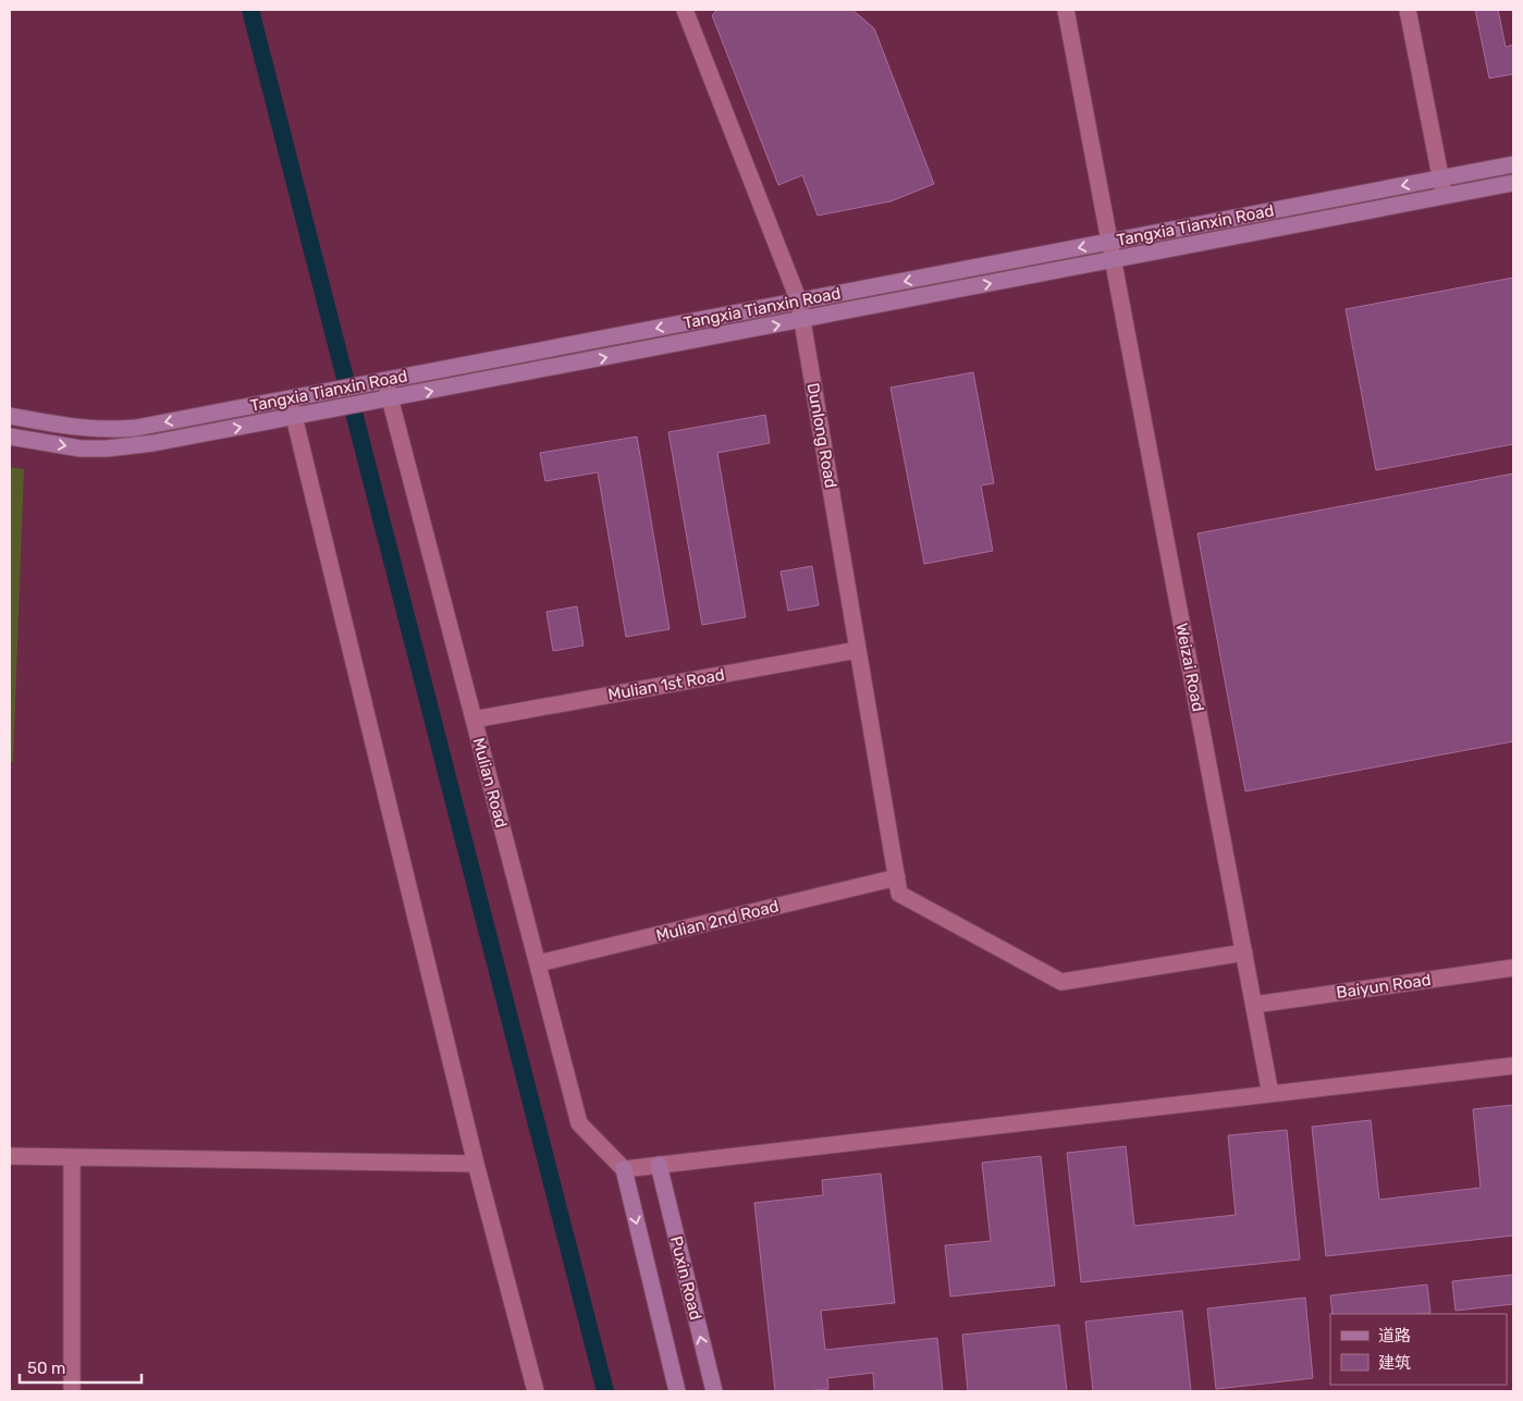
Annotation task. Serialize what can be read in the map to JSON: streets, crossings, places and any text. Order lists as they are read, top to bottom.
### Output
{
  "streets": {
    "main road": ["Tangxia Tianxin Road", "Puxin Road"],
    "street": [
      "Dunlong Road",
      "Weizai Road",
      "Mulian 1st Road",
      "Mulian Road",
      "Mulian 2nd Road",
      "Baiyun Road"
    ]
  },
  "crossings": [
    ["Tangxia Tianxin Road", "Dunlong Road"],
    ["Tangxia Tianxin Road", "Weizai Road"],
    ["Tangxia Tianxin Road", "Mulian Road"],
    ["Dunlong Road", "Weizai Road"],
    ["Dunlong Road", "Mulian 1st Road"],
    ["Dunlong Road", "Mulian 2nd Road"],
    ["Weizai Road", "Baiyun Road"],
    ["Mulian 1st Road", "Mulian Road"],
    ["Mulian Road", "Mulian 2nd Road"]
  ],
  "legend": ["道路", "建筑"],
  "scale_bar": "50 m"
}
